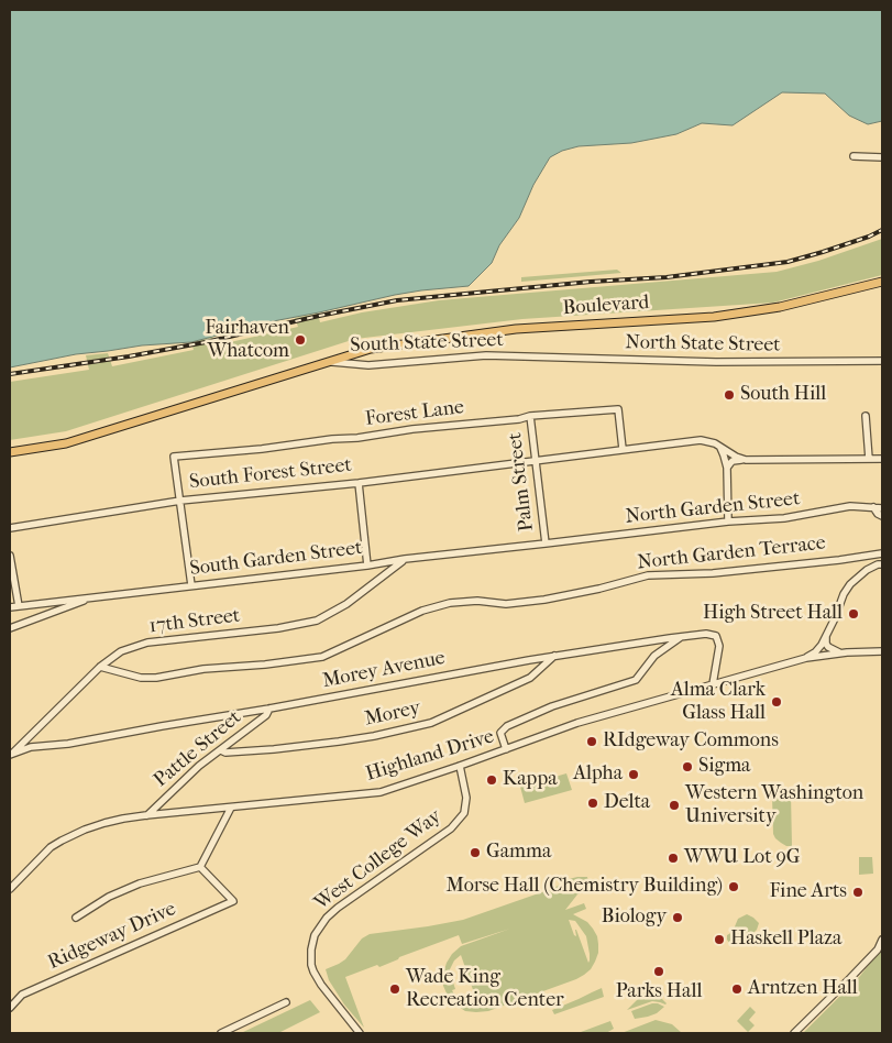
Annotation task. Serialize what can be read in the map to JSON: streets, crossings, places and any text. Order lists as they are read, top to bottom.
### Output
{
  "streets": {
    "main road": ["Boulevard"],
    "street": [
      "South State Street",
      "North State Street",
      "Forest Lane",
      "South Forest Street",
      "Palm Street",
      "North Garden Street",
      "North Garden Terrace",
      "South Garden Street",
      "17th Street",
      "Morey Avenue",
      "Morey",
      "Pattle Street",
      "Highland Drive",
      "West College Way",
      "Ridgeway Drive"
    ]
  },
  "crossings": [
    ["Boulevard", "South State Street"],
    ["South State Street", "North State Street"],
    ["Forest Lane", "South Forest Street"],
    ["Forest Lane", "Palm Street"],
    ["South Forest Street", "Palm Street"],
    ["Palm Street", "North Garden Street"],
    ["Palm Street", "South Garden Street"],
    ["North Garden Street", "South Garden Street"],
    ["North Garden Terrace", "17th Street"],
    ["South Garden Street", "17th Street"],
    ["17th Street", "Morey Avenue"],
    ["Morey Avenue", "Morey"],
    ["Morey Avenue", "Pattle Street"],
    ["Morey Avenue", "Highland Drive"],
    ["Morey", "Pattle Street"],
    ["Pattle Street", "Highland Drive"],
    ["Highland Drive", "West College Way"]
  ],
  "places": [
    "Fairhaven Whatcom",
    "South Hill",
    "High Street Hall",
    "Alma Clark Glass Hall",
    "RIdgeway Commons",
    "Sigma",
    "Alpha",
    "Kappa",
    "Delta",
    "Western Washington University",
    "Gamma",
    "WWU Lot 9G",
    "Morse Hall (Chemistry Building)",
    "Fine Arts",
    "Biology",
    "Haskell Plaza",
    "Parks Hall",
    "Wade King Recreation Center",
    "Arntzen Hall"
  ]
}
